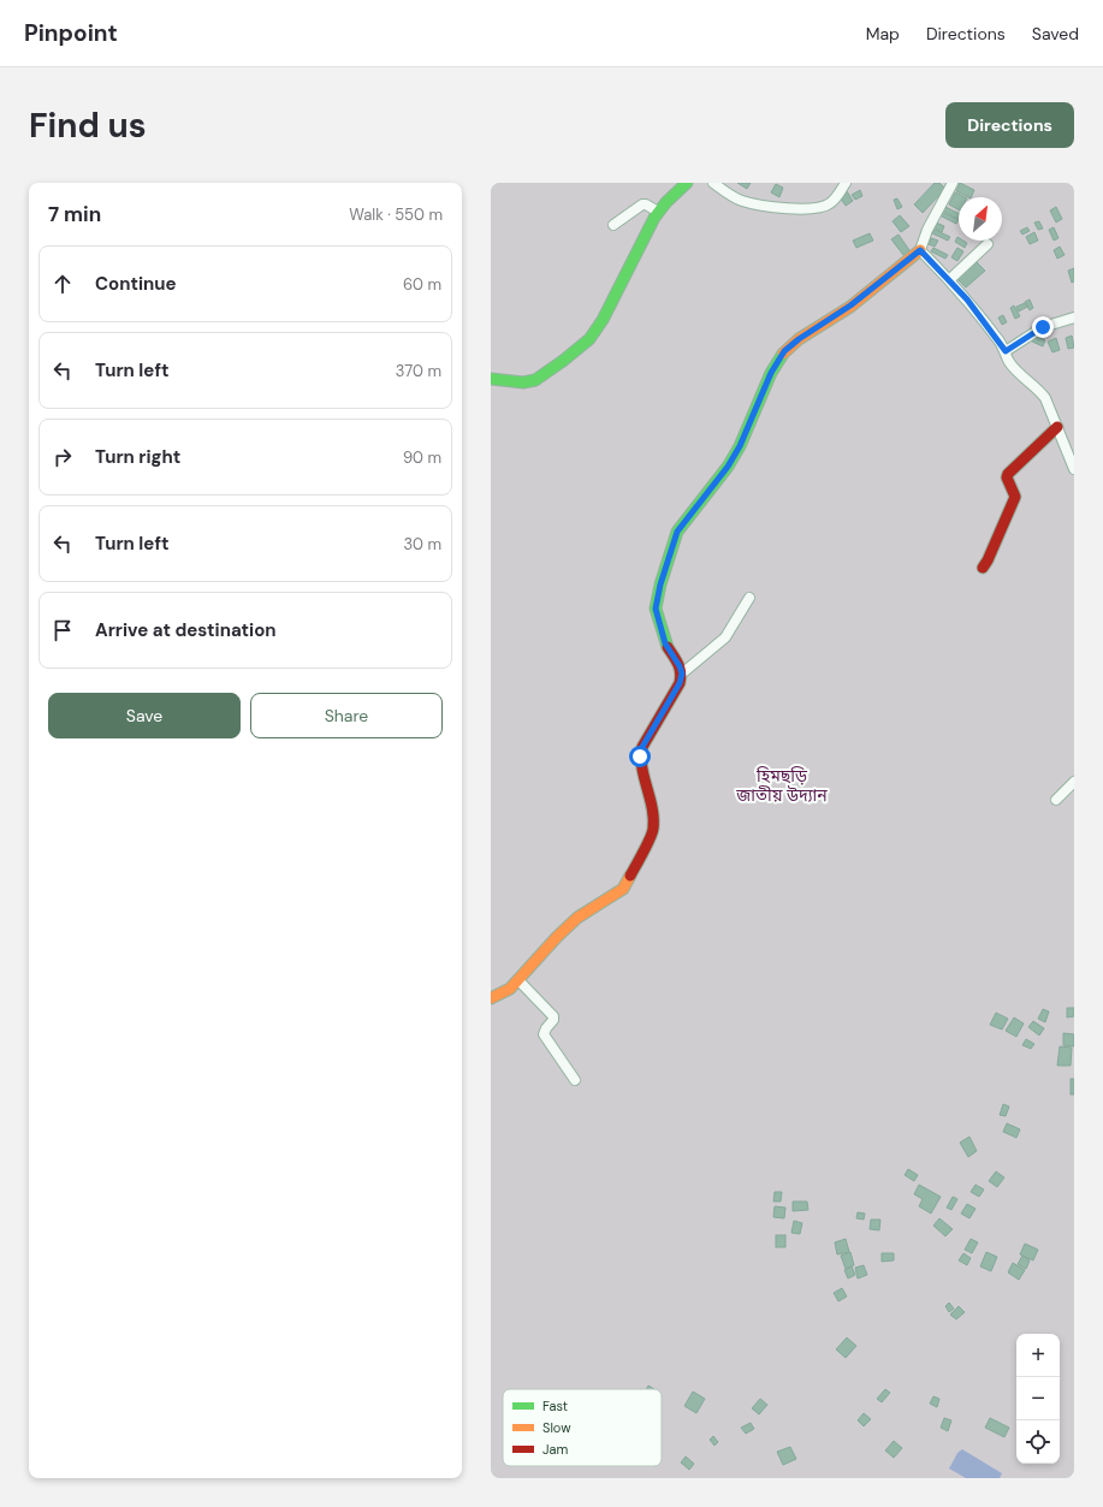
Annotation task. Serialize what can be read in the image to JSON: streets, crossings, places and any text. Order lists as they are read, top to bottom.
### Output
{
  "parks": ["হিমছড়ি জাতীয় উদ্যান"],
  "legend": ["Fast", "Slow", "Jam"],
  "north": "top right",
  "page": {
    "header": "Pinpoint",
    "nav": ["Map", "Directions", "Saved"],
    "buttons": [
      "Directions",
      ["Save", "Share"]
    ],
    "title": "Find us",
    "heading": ["7 min", "Walk · 550 m"],
    "list": [
      ["Continue", "60 m"],
      ["Turn left", "370 m"],
      ["Turn right", "90 m"],
      ["Turn left", "30 m"],
      "Arrive at destination"
    ],
    "map_buttons": ["+", "−"]
  }
}
